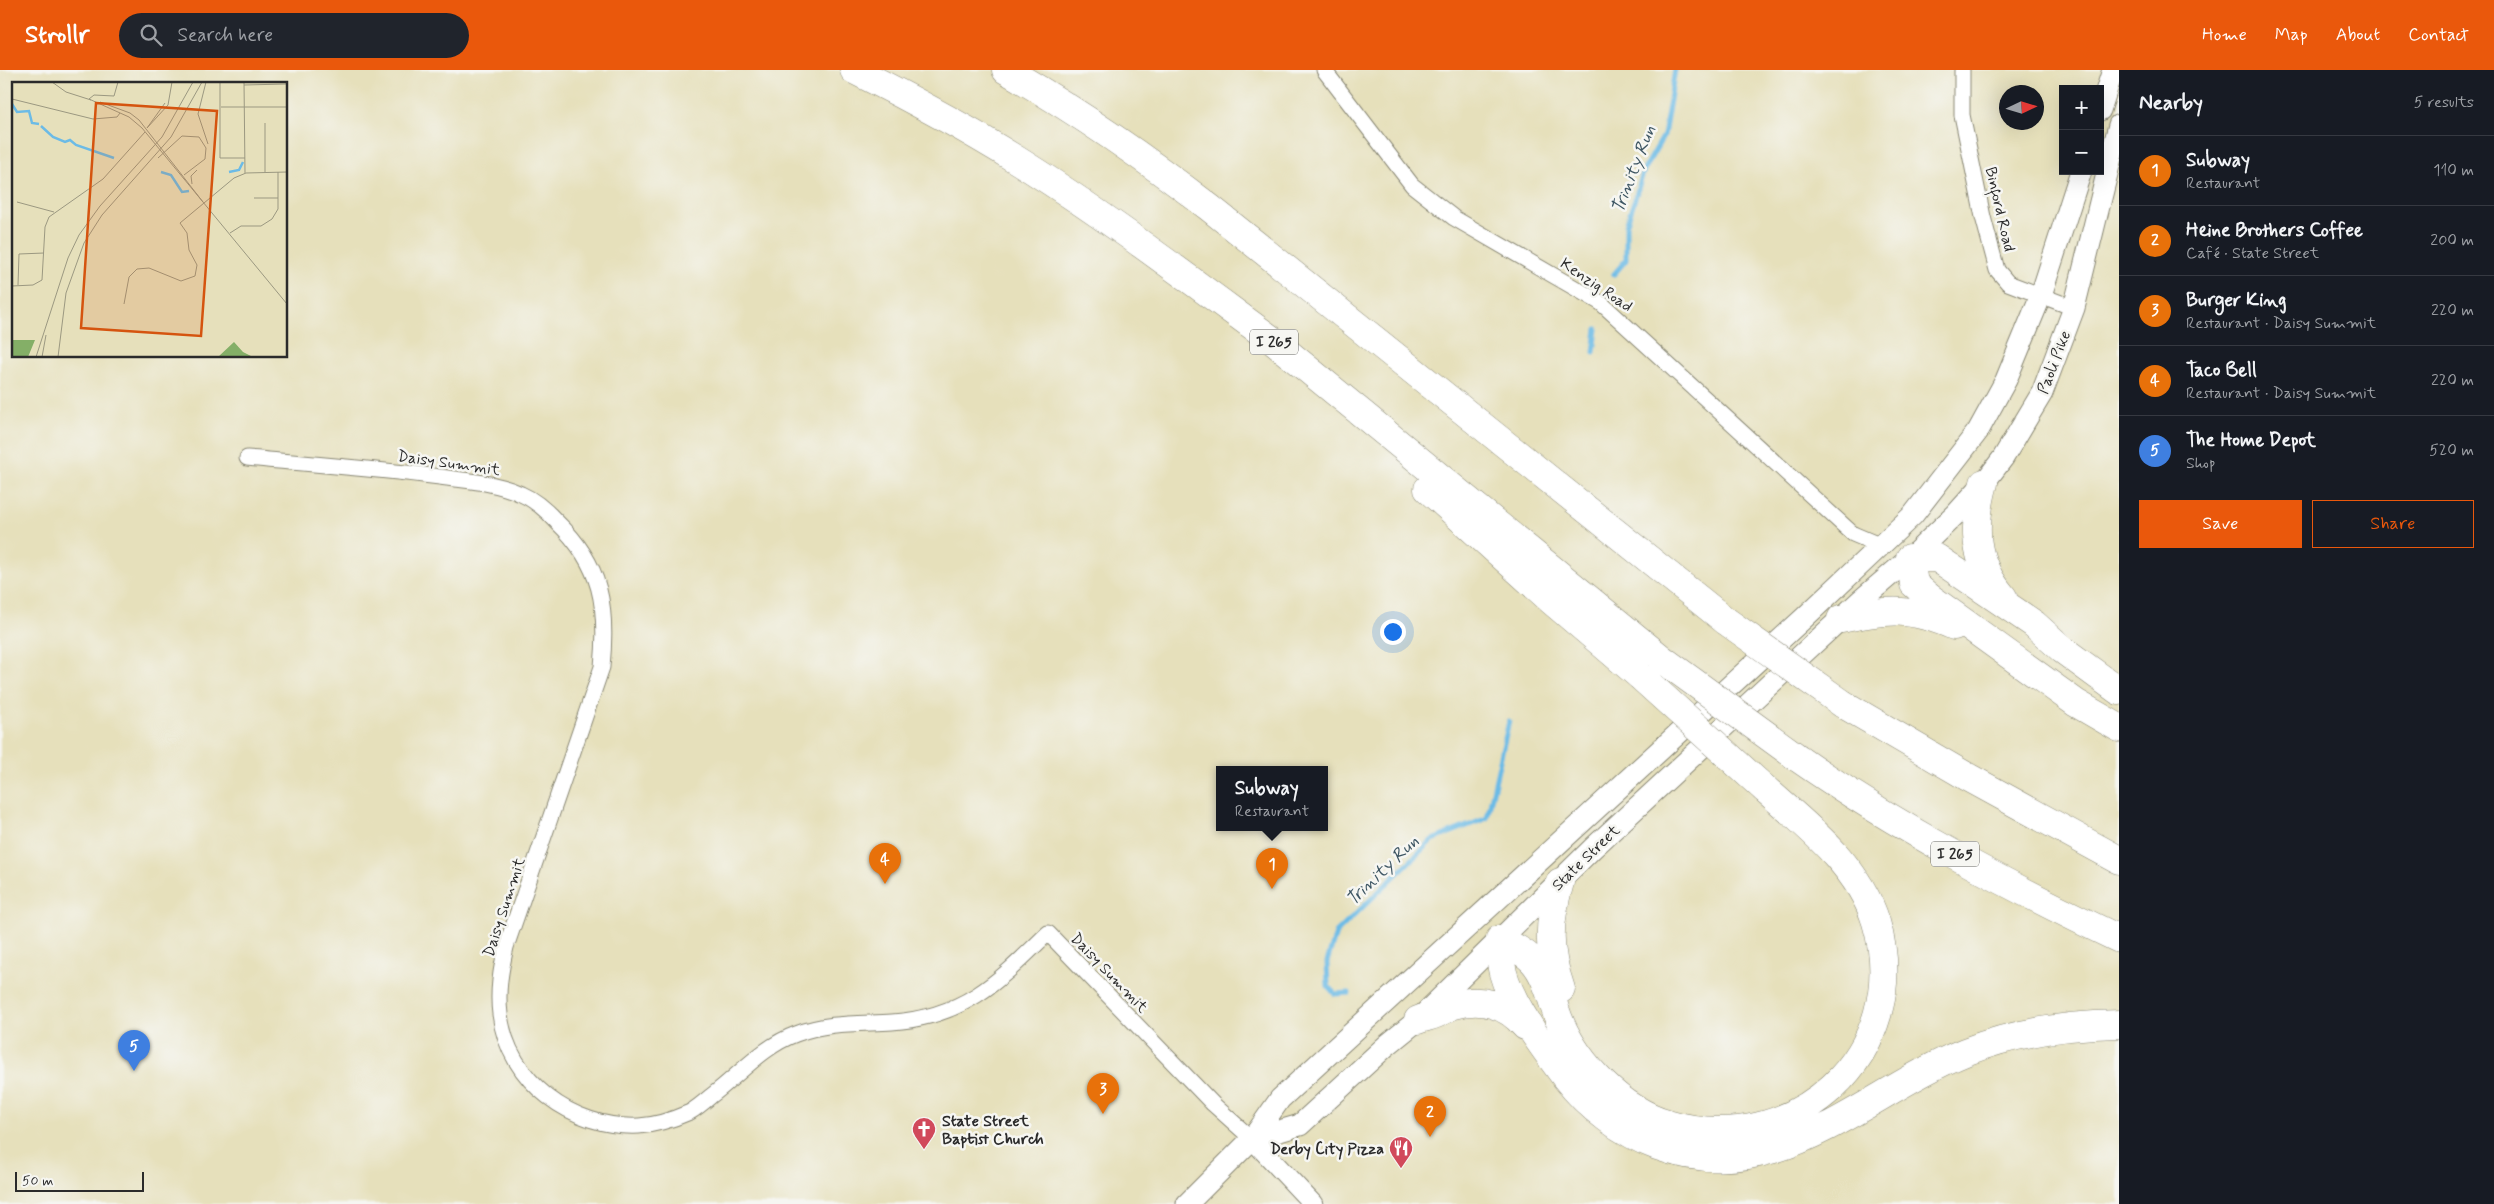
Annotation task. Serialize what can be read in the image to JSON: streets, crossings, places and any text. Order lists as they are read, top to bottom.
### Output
{
  "streets": {
    "highway": ["I 265"],
    "main road": ["Paoli Pike", "State Street"],
    "street": ["Binford Road", "Kenzig Road", "Daisy Summit"]
  },
  "crossings": [
    ["Binford Road", "Paoli Pike"],
    ["Kenzig Road", "State Street"],
    ["Paoli Pike", "State Street"],
    ["Daisy Summit", "State Street"]
  ],
  "water": ["Trinity Run"],
  "places": {
    "church": ["State Street Baptist Church"],
    "restaurant": ["Derby City Pizza"]
  },
  "scale_bar": "50 m",
  "north": "right",
  "page": {
    "header": "Strollr",
    "search": "Search here",
    "nav": [
      "Home",
      "Map",
      "About",
      "Contact"
    ],
    "heading": ["Nearby", "5 results"],
    "map_buttons": ["+", "−"],
    "list": [
      {
        "mark": "1",
        "name": "Subway",
        "note": "Restaurant",
        "value": "110 m"
      },
      {
        "mark": "2",
        "name": "Heine Brothers Coffee",
        "note": "Café · State Street",
        "value": "200 m"
      },
      {
        "mark": "3",
        "name": "Burger King",
        "note": "Restaurant · Daisy Summit",
        "value": "220 m"
      },
      {
        "mark": "4",
        "name": "Taco Bell",
        "note": "Restaurant · Daisy Summit",
        "value": "220 m"
      },
      {
        "mark": "5",
        "name": "The Home Depot",
        "note": "Shop",
        "value": "520 m"
      }
    ],
    "buttons": ["Save", "Share"],
    "popup": ["Subway", "Restaurant"],
    "pins": [
      "4",
      "1",
      "5",
      "3",
      "2"
    ],
    "scale": "50 m"
  }
}
